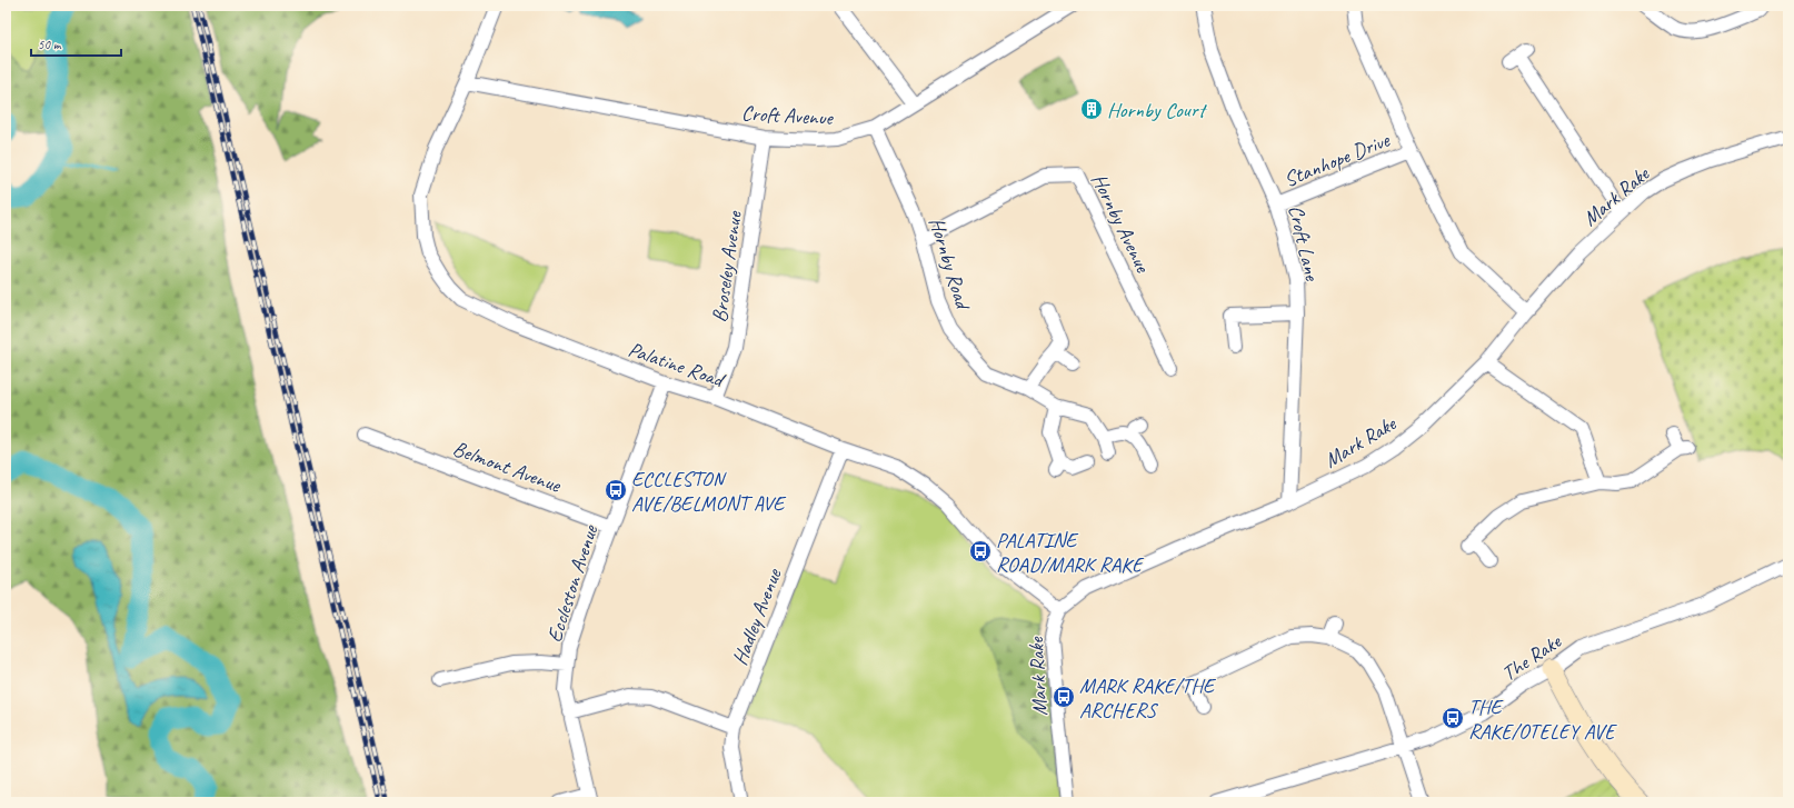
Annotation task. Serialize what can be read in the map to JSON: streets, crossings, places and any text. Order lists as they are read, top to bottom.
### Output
{
  "streets": {
    "street": [
      "Croft Avenue",
      "Stanhope Drive",
      "Mark Rake",
      "Hornby Avenue",
      "Croft Lane",
      "Hornby Road",
      "Broseley Avenue",
      "Palatine Road",
      "Belmont Avenue",
      "Eccleston Avenue",
      "Hadley Avenue",
      "The Rake"
    ]
  },
  "crossings": [
    ["Croft Avenue", "Hornby Road"],
    ["Croft Avenue", "Broseley Avenue"],
    ["Croft Avenue", "Palatine Road"],
    ["Stanhope Drive", "Mark Rake"],
    ["Stanhope Drive", "Croft Lane"],
    ["Mark Rake", "Croft Lane"],
    ["Mark Rake", "Palatine Road"],
    ["Hornby Avenue", "Hornby Road"],
    ["Broseley Avenue", "Palatine Road"],
    ["Palatine Road", "Eccleston Avenue"],
    ["Palatine Road", "Hadley Avenue"],
    ["Belmont Avenue", "Eccleston Avenue"]
  ],
  "places": {
    "building": ["Hornby Court"],
    "bus stop": [
      "ECCLESTON AVE/BELMONT AVE",
      "PALATINE ROAD/MARK RAKE",
      "MARK RAKE/THE ARCHERS",
      "THE RAKE/OTELEY AVE"
    ]
  },
  "scale_bar": "50 m"
}
